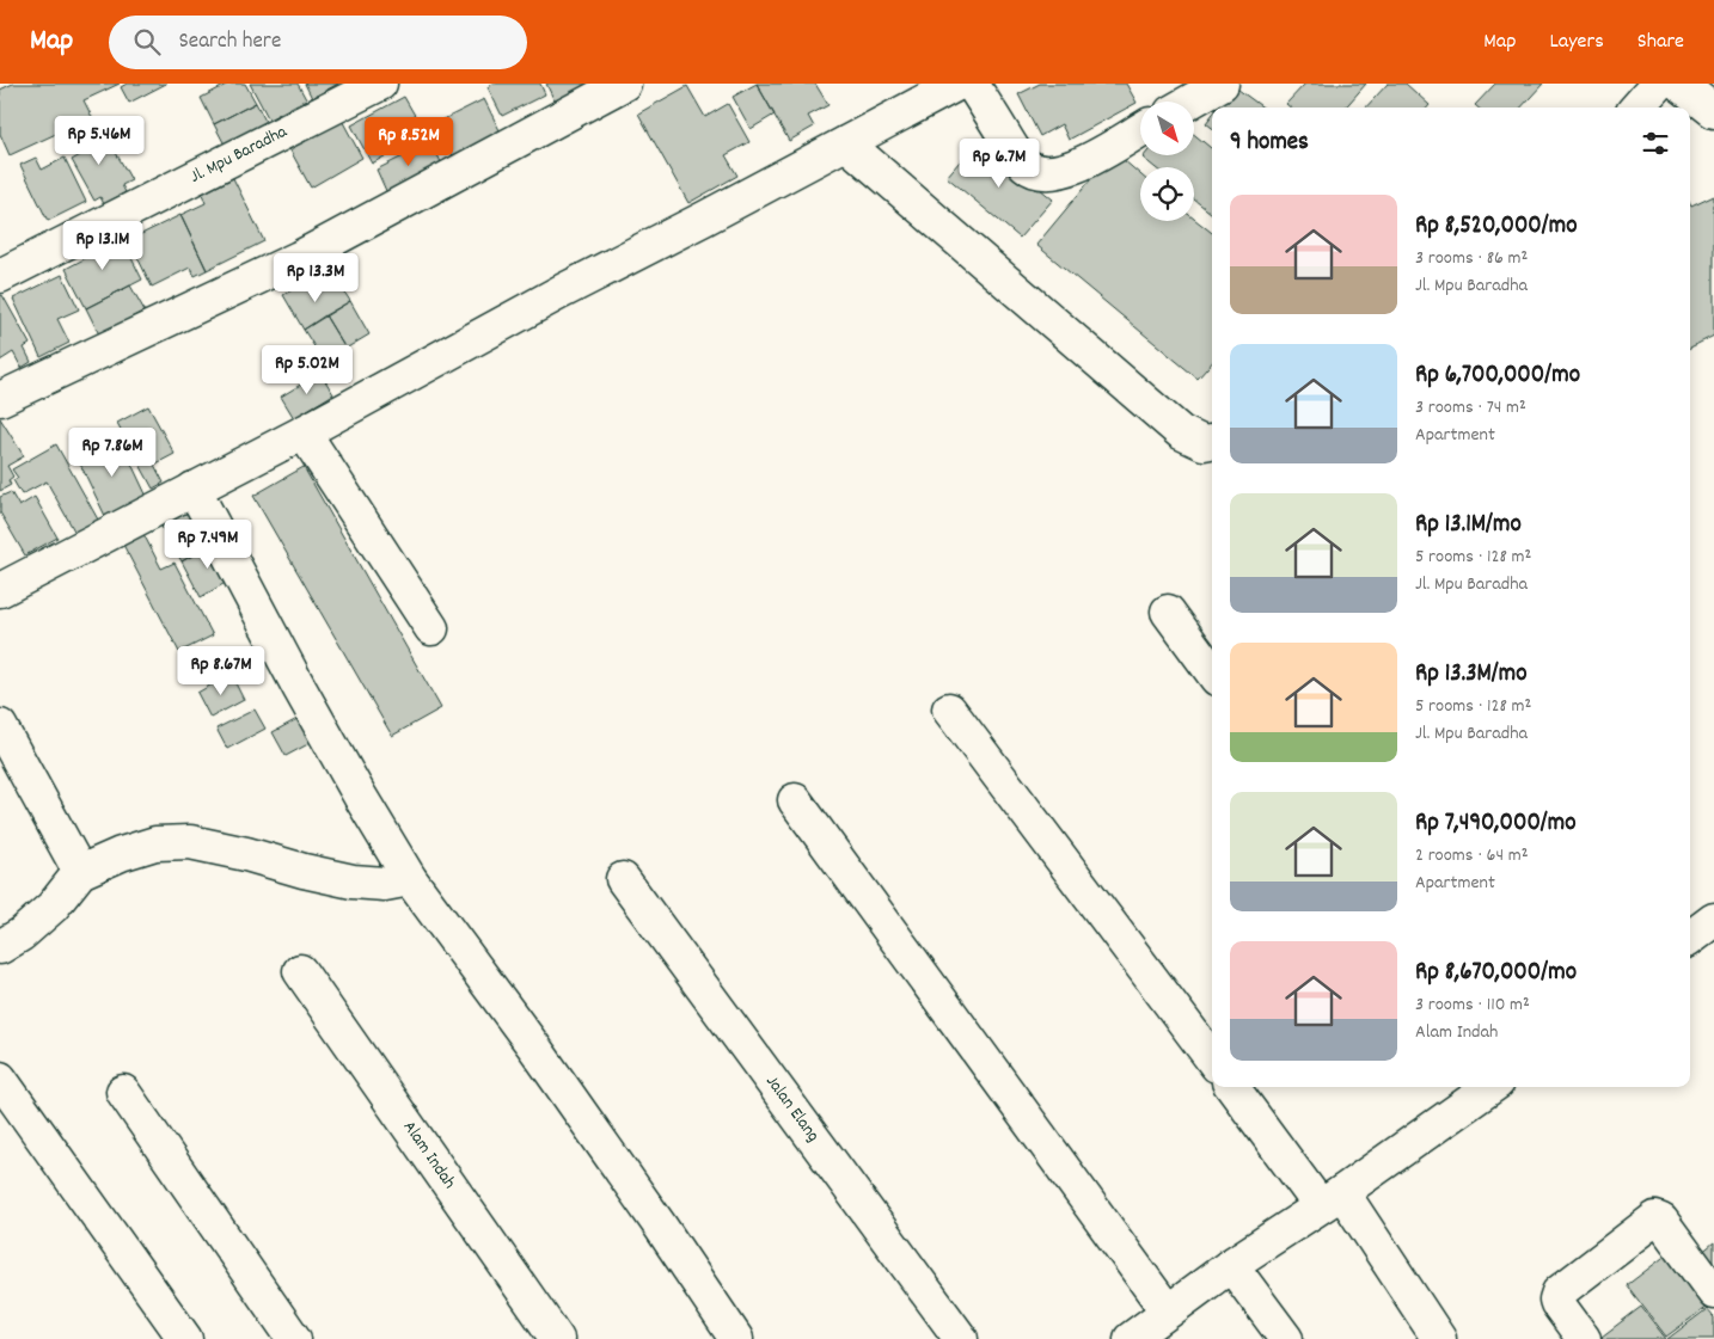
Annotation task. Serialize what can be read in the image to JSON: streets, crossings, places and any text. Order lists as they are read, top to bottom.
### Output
{
  "streets": {
    "street": ["Jl. Mpu Baradha", "Jalan Elang", "Alam Indah"]
  },
  "north": "bottom right",
  "page": {
    "header": "Map",
    "search": "Search here",
    "nav": ["Map", "Layers", "Share"],
    "heading": "9 homes",
    "price": [
      "Rp 5.46M",
      "Rp 8.52M",
      "Rp 6.7M",
      "Rp 13.1M",
      "Rp 13.3M",
      "Rp 5.02M",
      "Rp 7.86M",
      "Rp 7.49M",
      "Rp 8.67M"
    ],
    "list": [
      {
        "name": "Rp 8,520,000/mo",
        "note": "3 rooms · 86 m² · Jl. Mpu Baradha"
      },
      {
        "name": "Rp 6,700,000/mo",
        "note": "3 rooms · 74 m² · Apartment"
      },
      {
        "name": "Rp 13.1M/mo",
        "note": "5 rooms · 128 m² · Jl. Mpu Baradha"
      },
      {
        "name": "Rp 13.3M/mo",
        "note": "5 rooms · 128 m² · Jl. Mpu Baradha"
      },
      {
        "name": "Rp 7,490,000/mo",
        "note": "2 rooms · 64 m² · Apartment"
      },
      {
        "name": "Rp 8,670,000/mo",
        "note": "3 rooms · 110 m² · Alam Indah"
      }
    ]
  }
}
